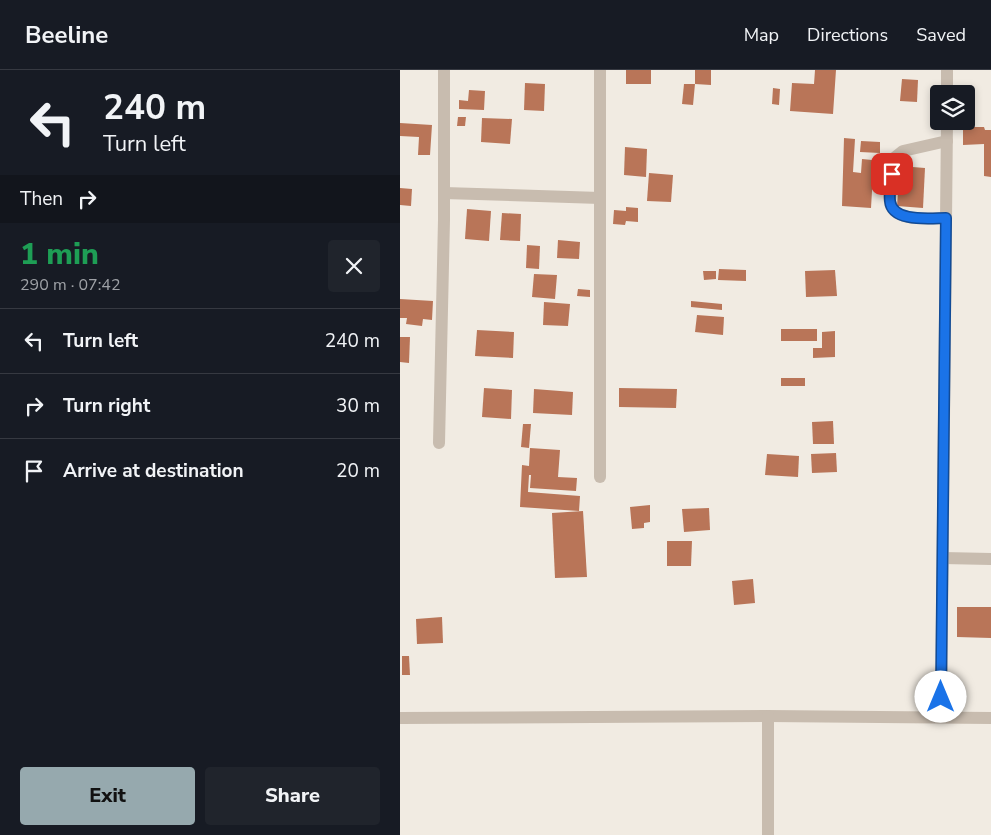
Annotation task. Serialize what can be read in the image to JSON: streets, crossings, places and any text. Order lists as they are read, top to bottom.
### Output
{
  "page": {
    "header": "Beeline",
    "nav": ["Map", "Directions", "Saved"],
    "turn": ["240 m", "Turn left"],
    "then": "Then",
    "heading": ["1 min", "290 m · 07:42"],
    "list": [
      {
        "name": "Turn left",
        "value": "240 m"
      },
      {
        "name": "Turn right",
        "value": "30 m"
      },
      {
        "name": "Arrive at destination",
        "value": "20 m"
      }
    ],
    "buttons": ["Exit", "Share"]
  }
}
